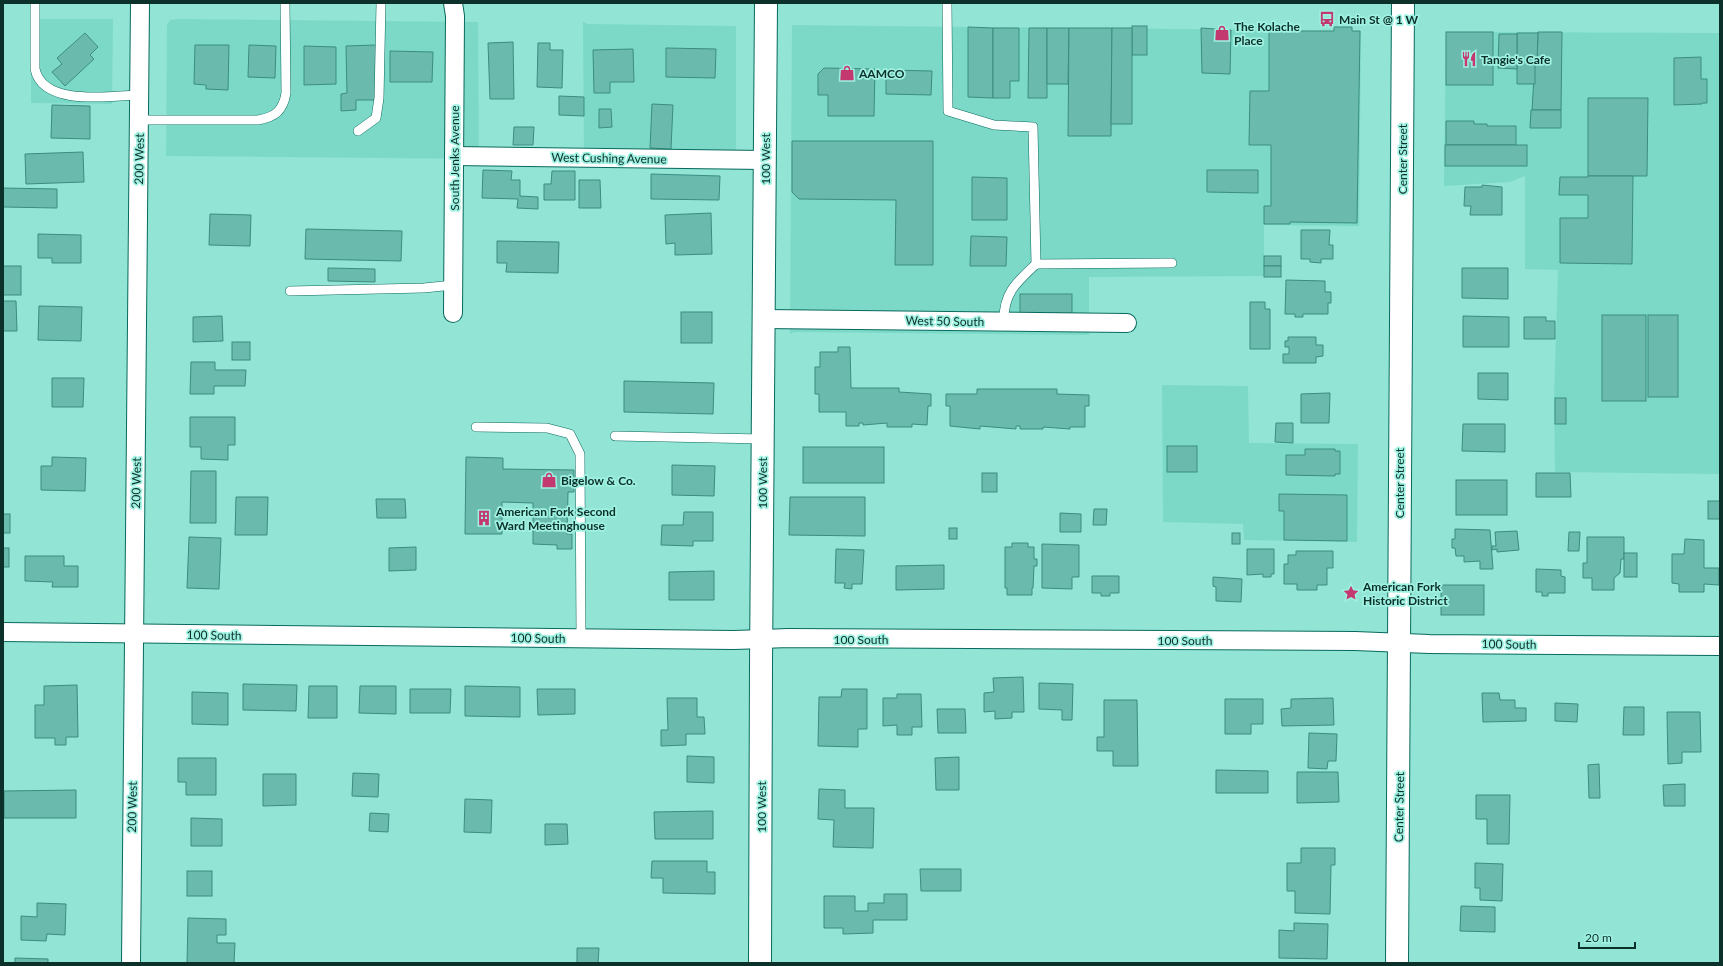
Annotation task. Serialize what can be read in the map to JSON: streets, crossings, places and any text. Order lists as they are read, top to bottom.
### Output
{
  "streets": {
    "street": [
      "South Jenks Avenue",
      "West Cushing Avenue",
      "200 West",
      "100 West",
      "Center Street",
      "West 50 South",
      "100 South"
    ]
  },
  "crossings": [
    ["South Jenks Avenue", "West Cushing Avenue"],
    ["West Cushing Avenue", "100 West"],
    ["200 West", "100 South"],
    ["100 West", "West 50 South"],
    ["100 West", "100 South"],
    ["Center Street", "100 South"]
  ],
  "places": {
    "bus stop": ["Main St @ 1 W"],
    "shop": ["The Kolache Place", "AAMCO", "Bigelow & Co."],
    "restaurant": ["Tangie's Cafe"],
    "building": ["American Fork Second Ward Meetinghouse"],
    "place": ["American Fork Historic District"]
  },
  "scale_bar": "20 m"
}
